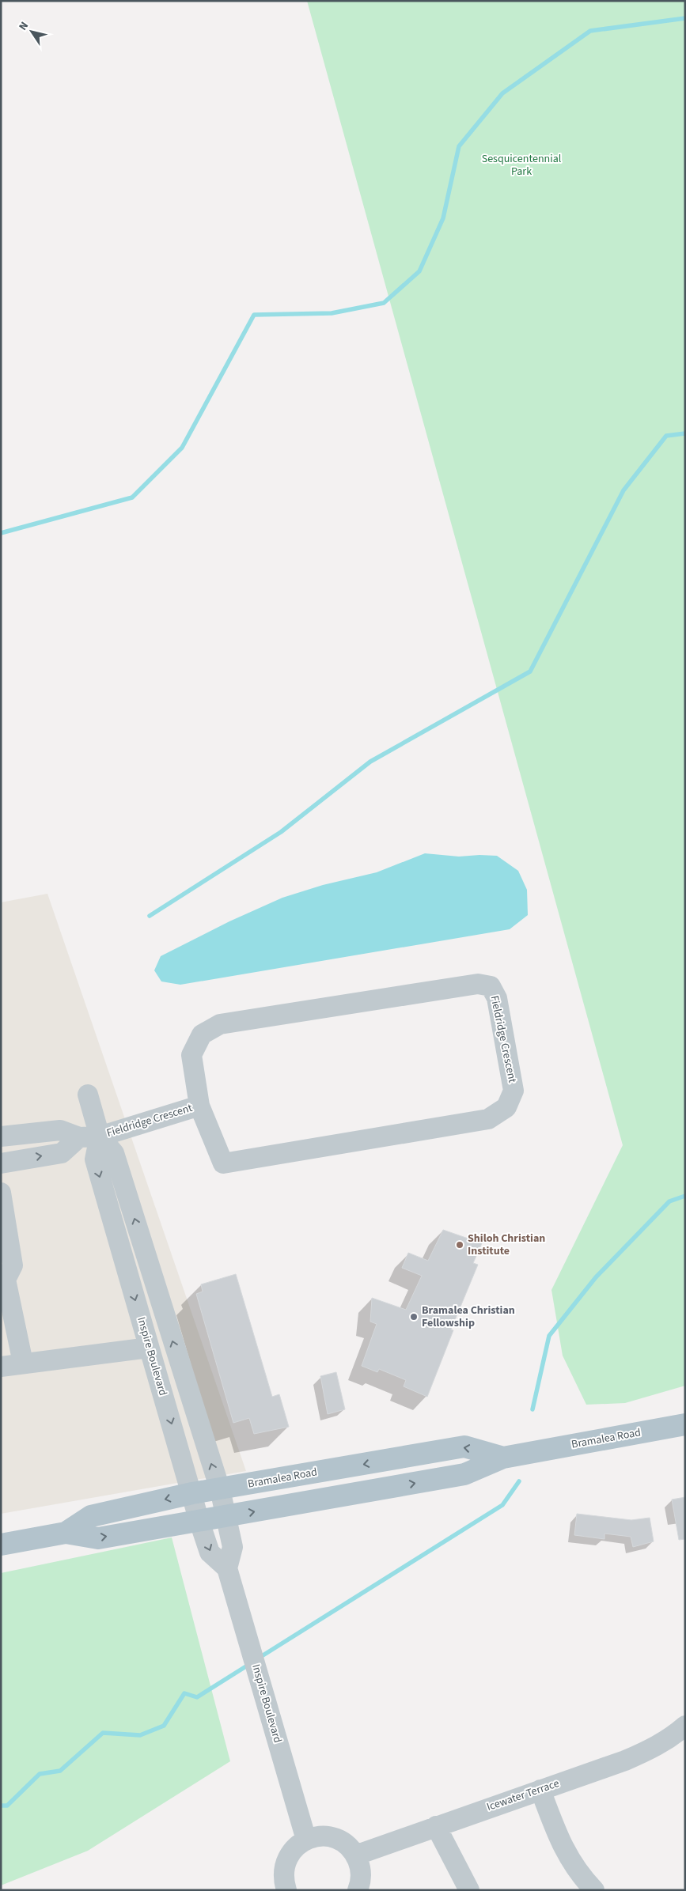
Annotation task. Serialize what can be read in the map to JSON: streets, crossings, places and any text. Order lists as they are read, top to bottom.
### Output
{
  "streets": {
    "main road": ["Bramalea Road"],
    "street": ["Fieldridge Crescent", "Inspire Boulevard", "Icewater Terrace"]
  },
  "crossings": [
    ["Fieldridge Crescent", "Inspire Boulevard"],
    ["Inspire Boulevard", "Bramalea Road"]
  ],
  "parks": ["Sesquicentennial Park"],
  "places": ["Shiloh Christian Institute", "Bramalea Christian Fellowship"],
  "north": "top left"
}
